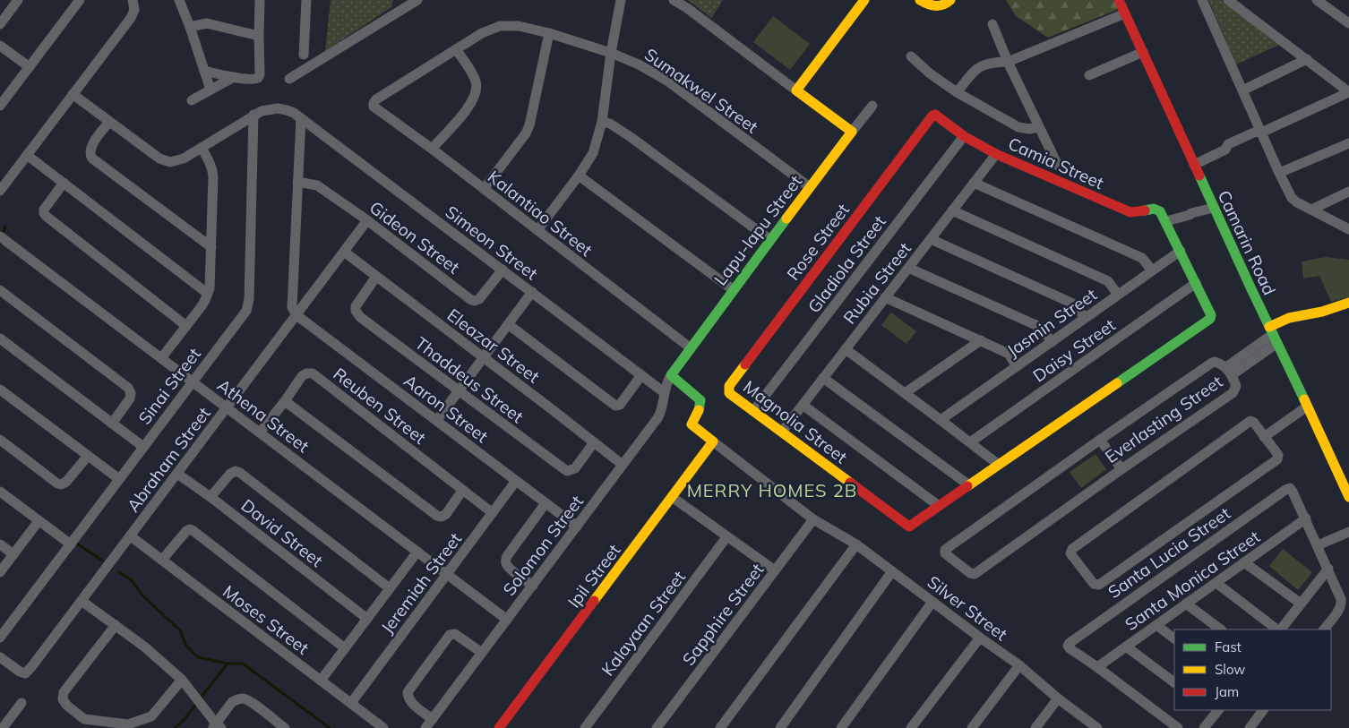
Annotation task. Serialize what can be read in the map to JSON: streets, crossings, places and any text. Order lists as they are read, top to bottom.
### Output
{
  "streets": {
    "street": [
      "Sumakwel Street",
      "Camia Street",
      "Kalantiao Street",
      "Lapu-lapu Street",
      "Gideon Street",
      "Rose Street",
      "Simeon Street",
      "Camarin Road",
      "Gladiola Street",
      "Rubia Street",
      "Jasmin Street",
      "Eleazar Street",
      "Daisy Street",
      "Thaddeus Street",
      "Sinai Street",
      "Reuben Street",
      "Aaron Street",
      "Athena Street",
      "Everlasting Street",
      "Magnolia Street",
      "Abraham Street",
      "David Street",
      "Solomon Street",
      "Santa Lucia Street",
      "Ipil Street",
      "Santa Monica Street",
      "Jeremiah Street",
      "Silver Street",
      "Sapphire Street",
      "Moses Street",
      "Kalayaan Street"
    ]
  },
  "crossings": [
    ["Sumakwel Street", "Kalantiao Street"],
    ["Sumakwel Street", "Lapu-lapu Street"],
    ["Camia Street", "Rose Street"],
    ["Camia Street", "Gladiola Street"],
    ["Camia Street", "Rubia Street"],
    ["Kalantiao Street", "Lapu-lapu Street"],
    ["Lapu-lapu Street", "Solomon Street"],
    ["Gideon Street", "Simeon Street"],
    ["Gideon Street", "Abraham Street"],
    ["Rose Street", "Magnolia Street"],
    ["Simeon Street", "Sinai Street"],
    ["Simeon Street", "Solomon Street"],
    ["Gladiola Street", "Magnolia Street"],
    ["Rubia Street", "Magnolia Street"],
    ["Eleazar Street", "Thaddeus Street"],
    ["Eleazar Street", "Abraham Street"],
    ["Eleazar Street", "Solomon Street"],
    ["Sinai Street", "Athena Street"],
    ["Reuben Street", "Athena Street"],
    ["Reuben Street", "Jeremiah Street"],
    ["Aaron Street", "Abraham Street"],
    ["Aaron Street", "Solomon Street"],
    ["Aaron Street", "Jeremiah Street"],
    ["Athena Street", "Abraham Street"],
    ["Athena Street", "Solomon Street"],
    ["Athena Street", "Jeremiah Street"],
    ["Abraham Street", "David Street"],
    ["Abraham Street", "Moses Street"],
    ["Santa Lucia Street", "Santa Monica Street"],
    ["Ipil Street", "Silver Street"],
    ["Jeremiah Street", "Moses Street"],
    ["Silver Street", "Sapphire Street"]
  ],
  "districts": ["MERRY HOMES 2B"],
  "legend": ["Fast", "Slow", "Jam"]
}
